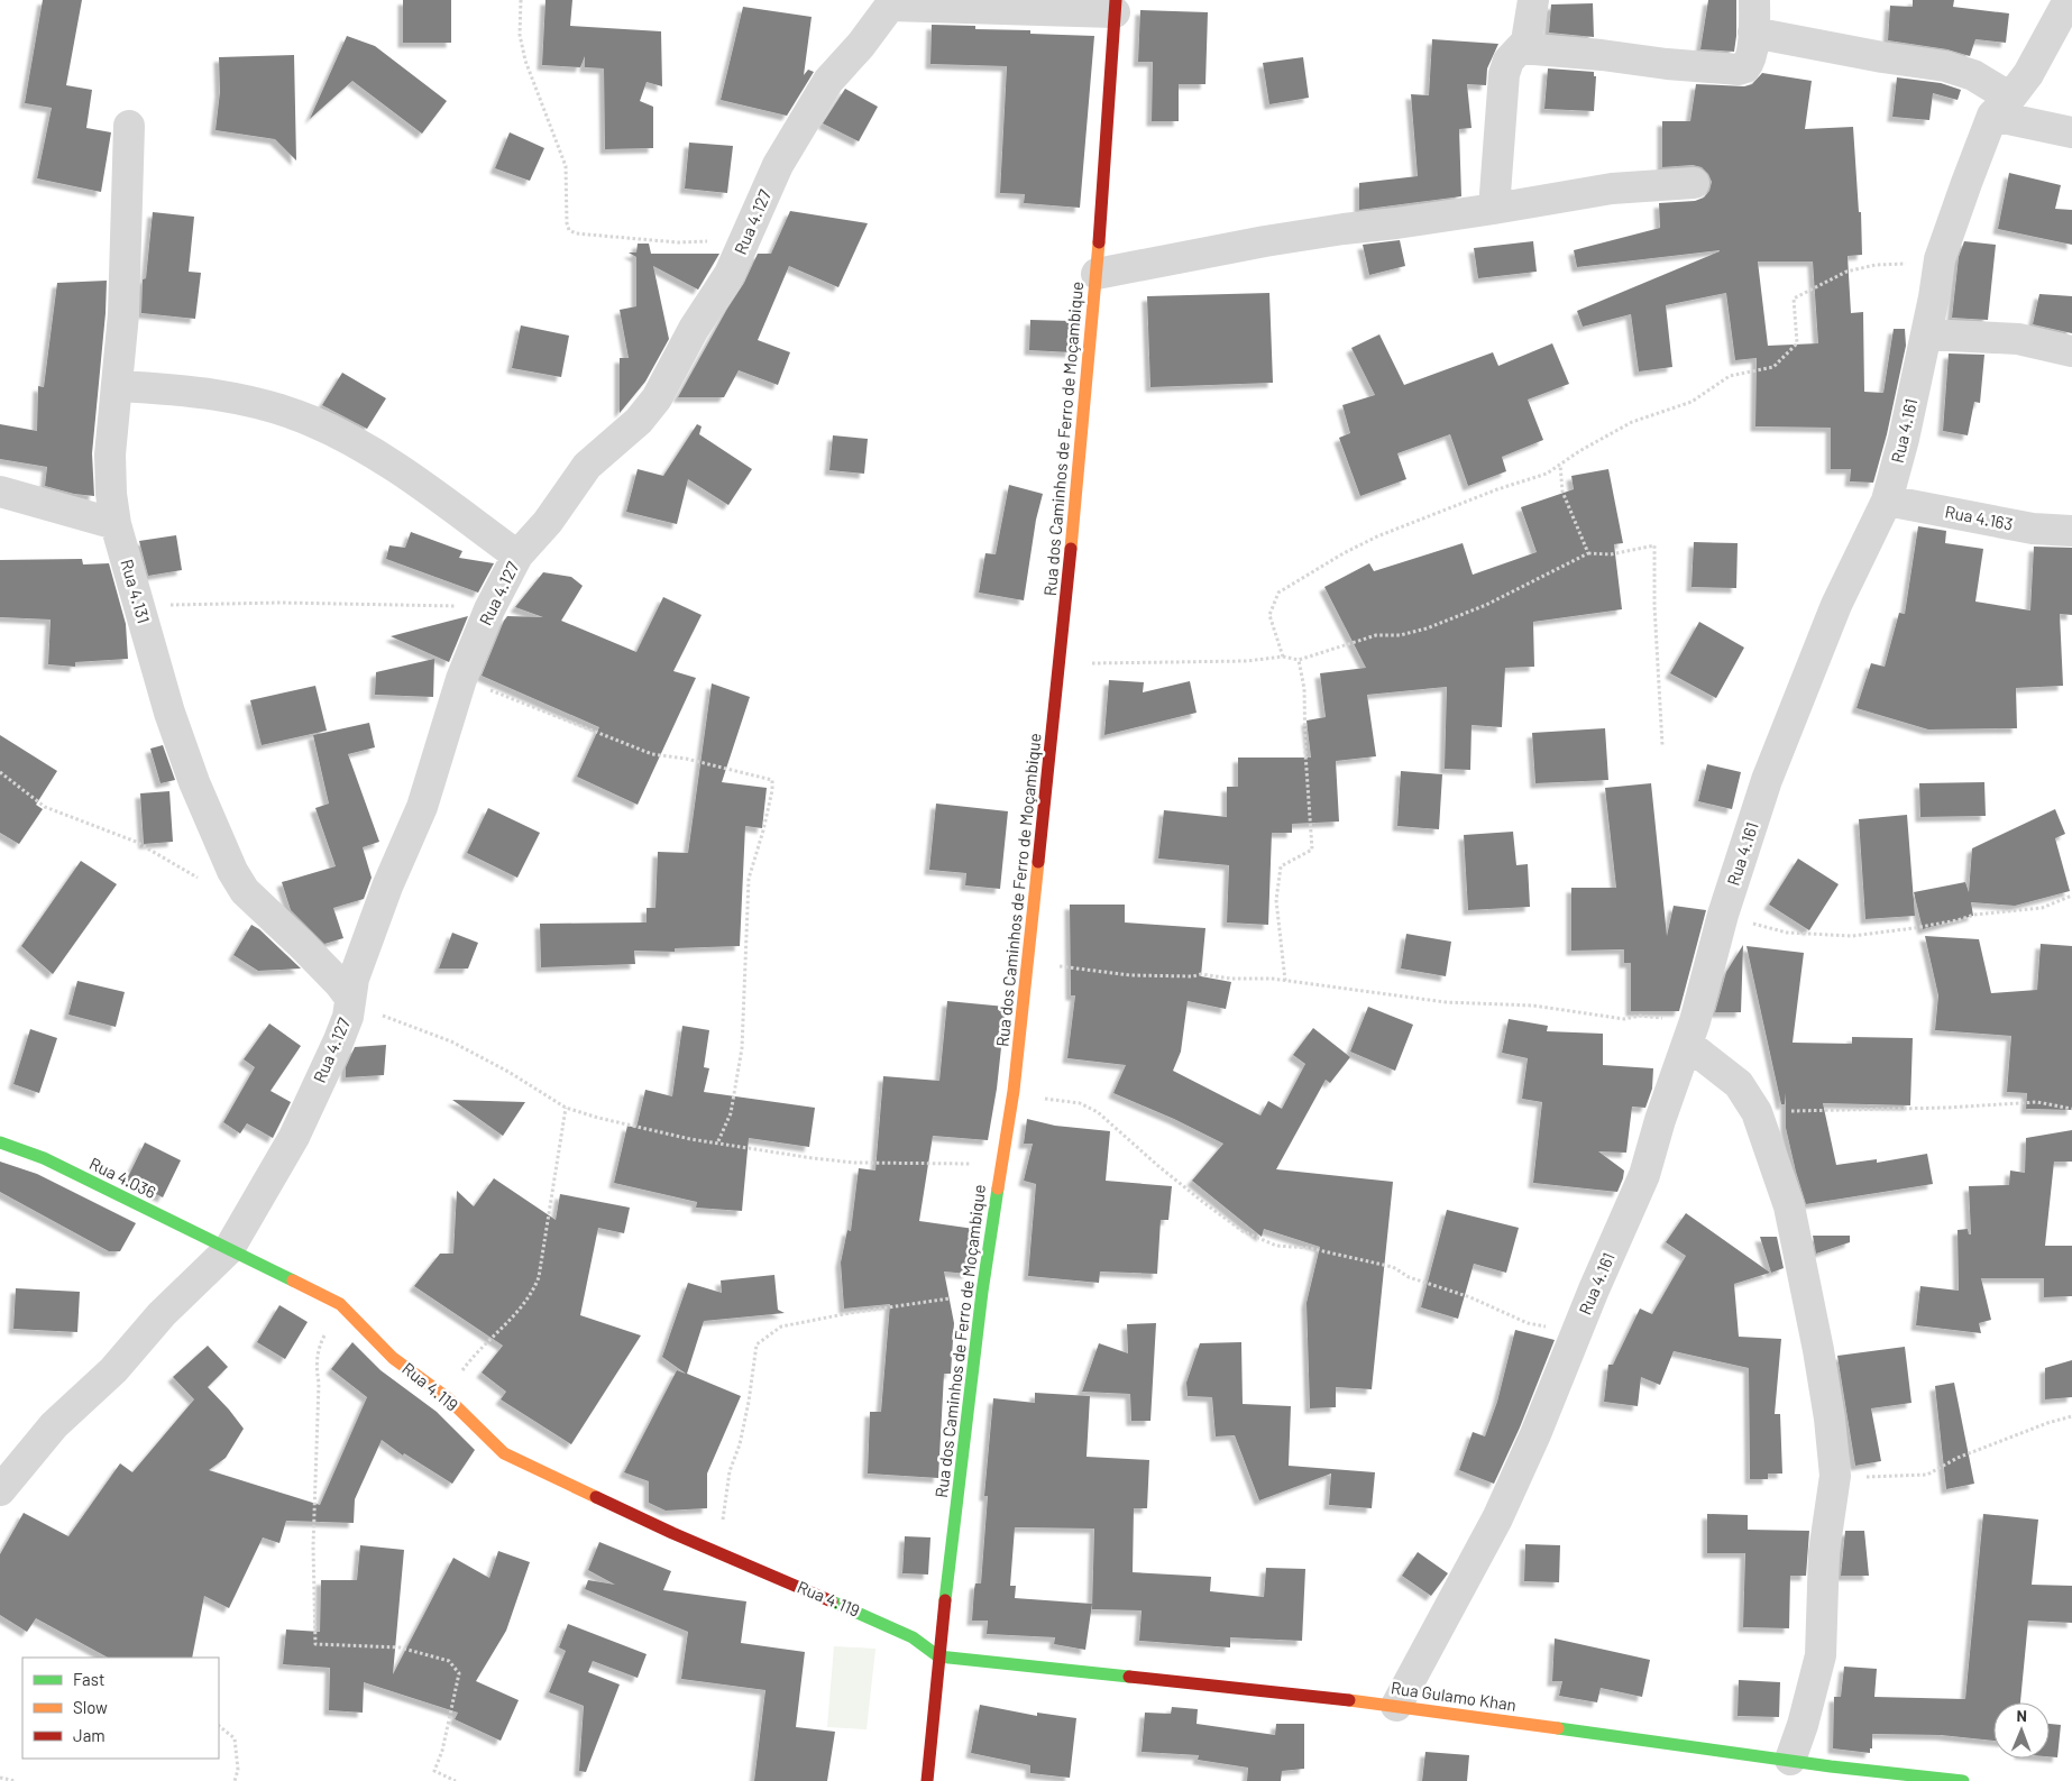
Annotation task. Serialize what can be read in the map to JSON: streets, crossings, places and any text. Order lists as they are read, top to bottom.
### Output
{
  "streets": {
    "street": [
      "Rua 4.127",
      "Rua 4.161",
      "Rua dos Caminhos de Ferro de Moçambique",
      "Rua 4.163",
      "Rua 4.131",
      "Rua 4.036",
      "Rua 4.119",
      "Rua Gulamo Khan"
    ]
  },
  "crossings": [
    ["Rua 4.127", "Rua 4.131"],
    ["Rua 4.127", "Rua 4.036"],
    ["Rua 4.127", "Rua 4.119"],
    ["Rua 4.161", "Rua 4.163"],
    ["Rua 4.161", "Rua Gulamo Khan"],
    ["Rua dos Caminhos de Ferro de Moçambique", "Rua 4.119"],
    ["Rua dos Caminhos de Ferro de Moçambique", "Rua Gulamo Khan"],
    ["Rua 4.036", "Rua 4.119"],
    ["Rua 4.119", "Rua Gulamo Khan"]
  ],
  "legend": ["Fast", "Slow", "Jam"],
  "north": "top"
}
